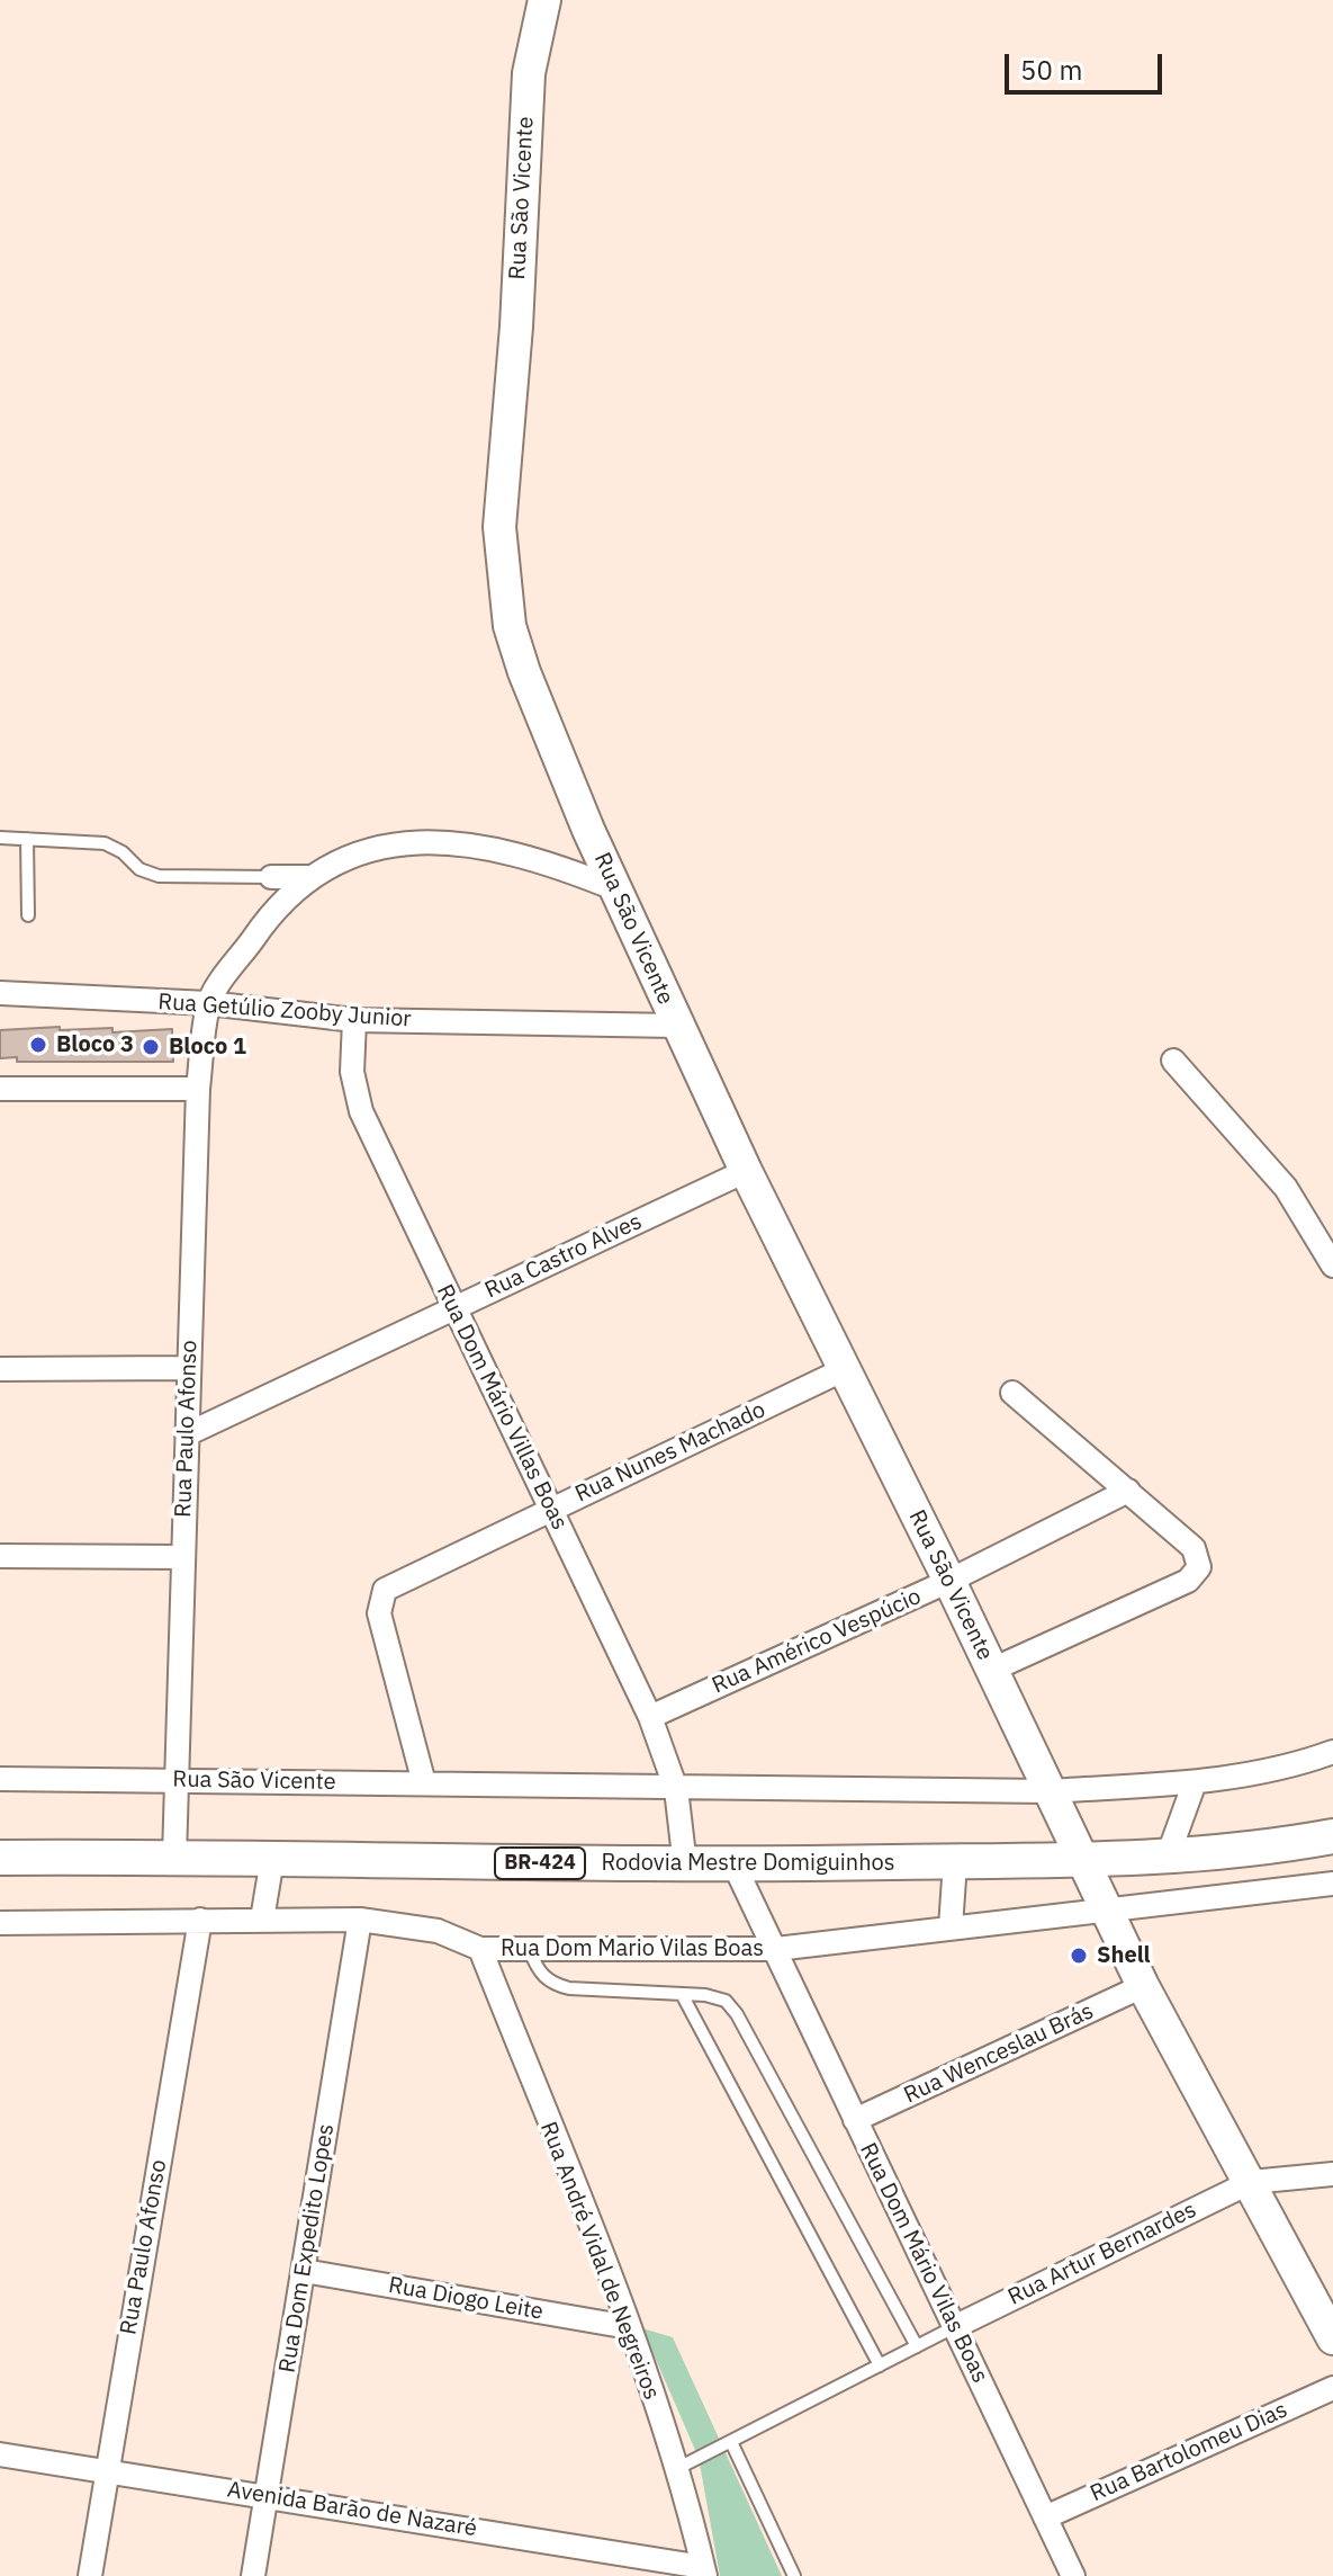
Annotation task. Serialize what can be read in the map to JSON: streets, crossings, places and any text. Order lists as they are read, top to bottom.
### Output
{
  "streets": {
    "main road": ["BR-424", "Rodovia Mestre Domiguinhos"],
    "street": [
      "Rua São Vicente",
      "Rua Getúlio Zooby Junior",
      "Rua Castro Alves",
      "Rua Dom Mário Villas Boas",
      "Rua Paulo Afonso",
      "Rua Nunes Machado",
      "Rua Américo Vespúcio",
      "Rua Dom Mario Vilas Boas",
      "Rua Wenceslau Brás",
      "Rua Dom Expedito Lopes",
      "Rua Artur Bernardes",
      "Rua André Vidal de Negreiros",
      "Rua Dom Mário Vilas Boas",
      "Rua Diogo Leite",
      "Rua Bartolomeu Dias",
      "Avenida Barão de Nazaré"
    ]
  },
  "crossings": [
    ["Rua São Vicente", "Rua Getúlio Zooby Junior"],
    ["Rua São Vicente", "Rua Castro Alves"],
    ["Rua São Vicente", "Rua Dom Mário Villas Boas"],
    ["Rua São Vicente", "Rua Paulo Afonso"],
    ["Rua São Vicente", "Rua Nunes Machado"],
    ["Rua São Vicente", "Rua Américo Vespúcio"],
    ["Rua São Vicente", "Rodovia Mestre Domiguinhos"],
    ["Rua São Vicente", "Rua Dom Mario Vilas Boas"],
    ["Rua São Vicente", "Rua Wenceslau Brás"],
    ["Rua São Vicente", "Rua Artur Bernardes"],
    ["Rua Getúlio Zooby Junior", "Rua Dom Mário Villas Boas"],
    ["Rua Getúlio Zooby Junior", "Rua Paulo Afonso"],
    ["Rua Castro Alves", "Rua Dom Mário Villas Boas"],
    ["Rua Castro Alves", "Rua Paulo Afonso"],
    ["Rua Dom Mário Villas Boas", "Rua Nunes Machado"],
    ["Rua Dom Mário Villas Boas", "Rua Américo Vespúcio"],
    ["Rua Dom Mário Villas Boas", "Rodovia Mestre Domiguinhos"],
    ["Rua Paulo Afonso", "Rodovia Mestre Domiguinhos"],
    ["Rua Paulo Afonso", "Rua Dom Mario Vilas Boas"],
    ["Rua Paulo Afonso", "Avenida Barão de Nazaré"],
    ["Rodovia Mestre Domiguinhos", "Rua Dom Mário Vilas Boas"],
    ["Rua Dom Mario Vilas Boas", "Rua Dom Expedito Lopes"],
    ["Rua Dom Mario Vilas Boas", "Rua André Vidal de Negreiros"],
    ["Rua Dom Mario Vilas Boas", "Rua Dom Mário Vilas Boas"],
    ["Rua Wenceslau Brás", "Rua Dom Mário Vilas Boas"],
    ["Rua Dom Expedito Lopes", "Rua Diogo Leite"],
    ["Rua Dom Expedito Lopes", "Avenida Barão de Nazaré"],
    ["Rua Artur Bernardes", "Rua Dom Mário Vilas Boas"],
    ["Rua André Vidal de Negreiros", "Rua Diogo Leite"],
    ["Rua André Vidal de Negreiros", "Avenida Barão de Nazaré"],
    ["Rua Dom Mário Vilas Boas", "Rua Bartolomeu Dias"]
  ],
  "places": ["Bloco 3", "Bloco 1", "Shell"],
  "scale_bar": "50 m"
}
